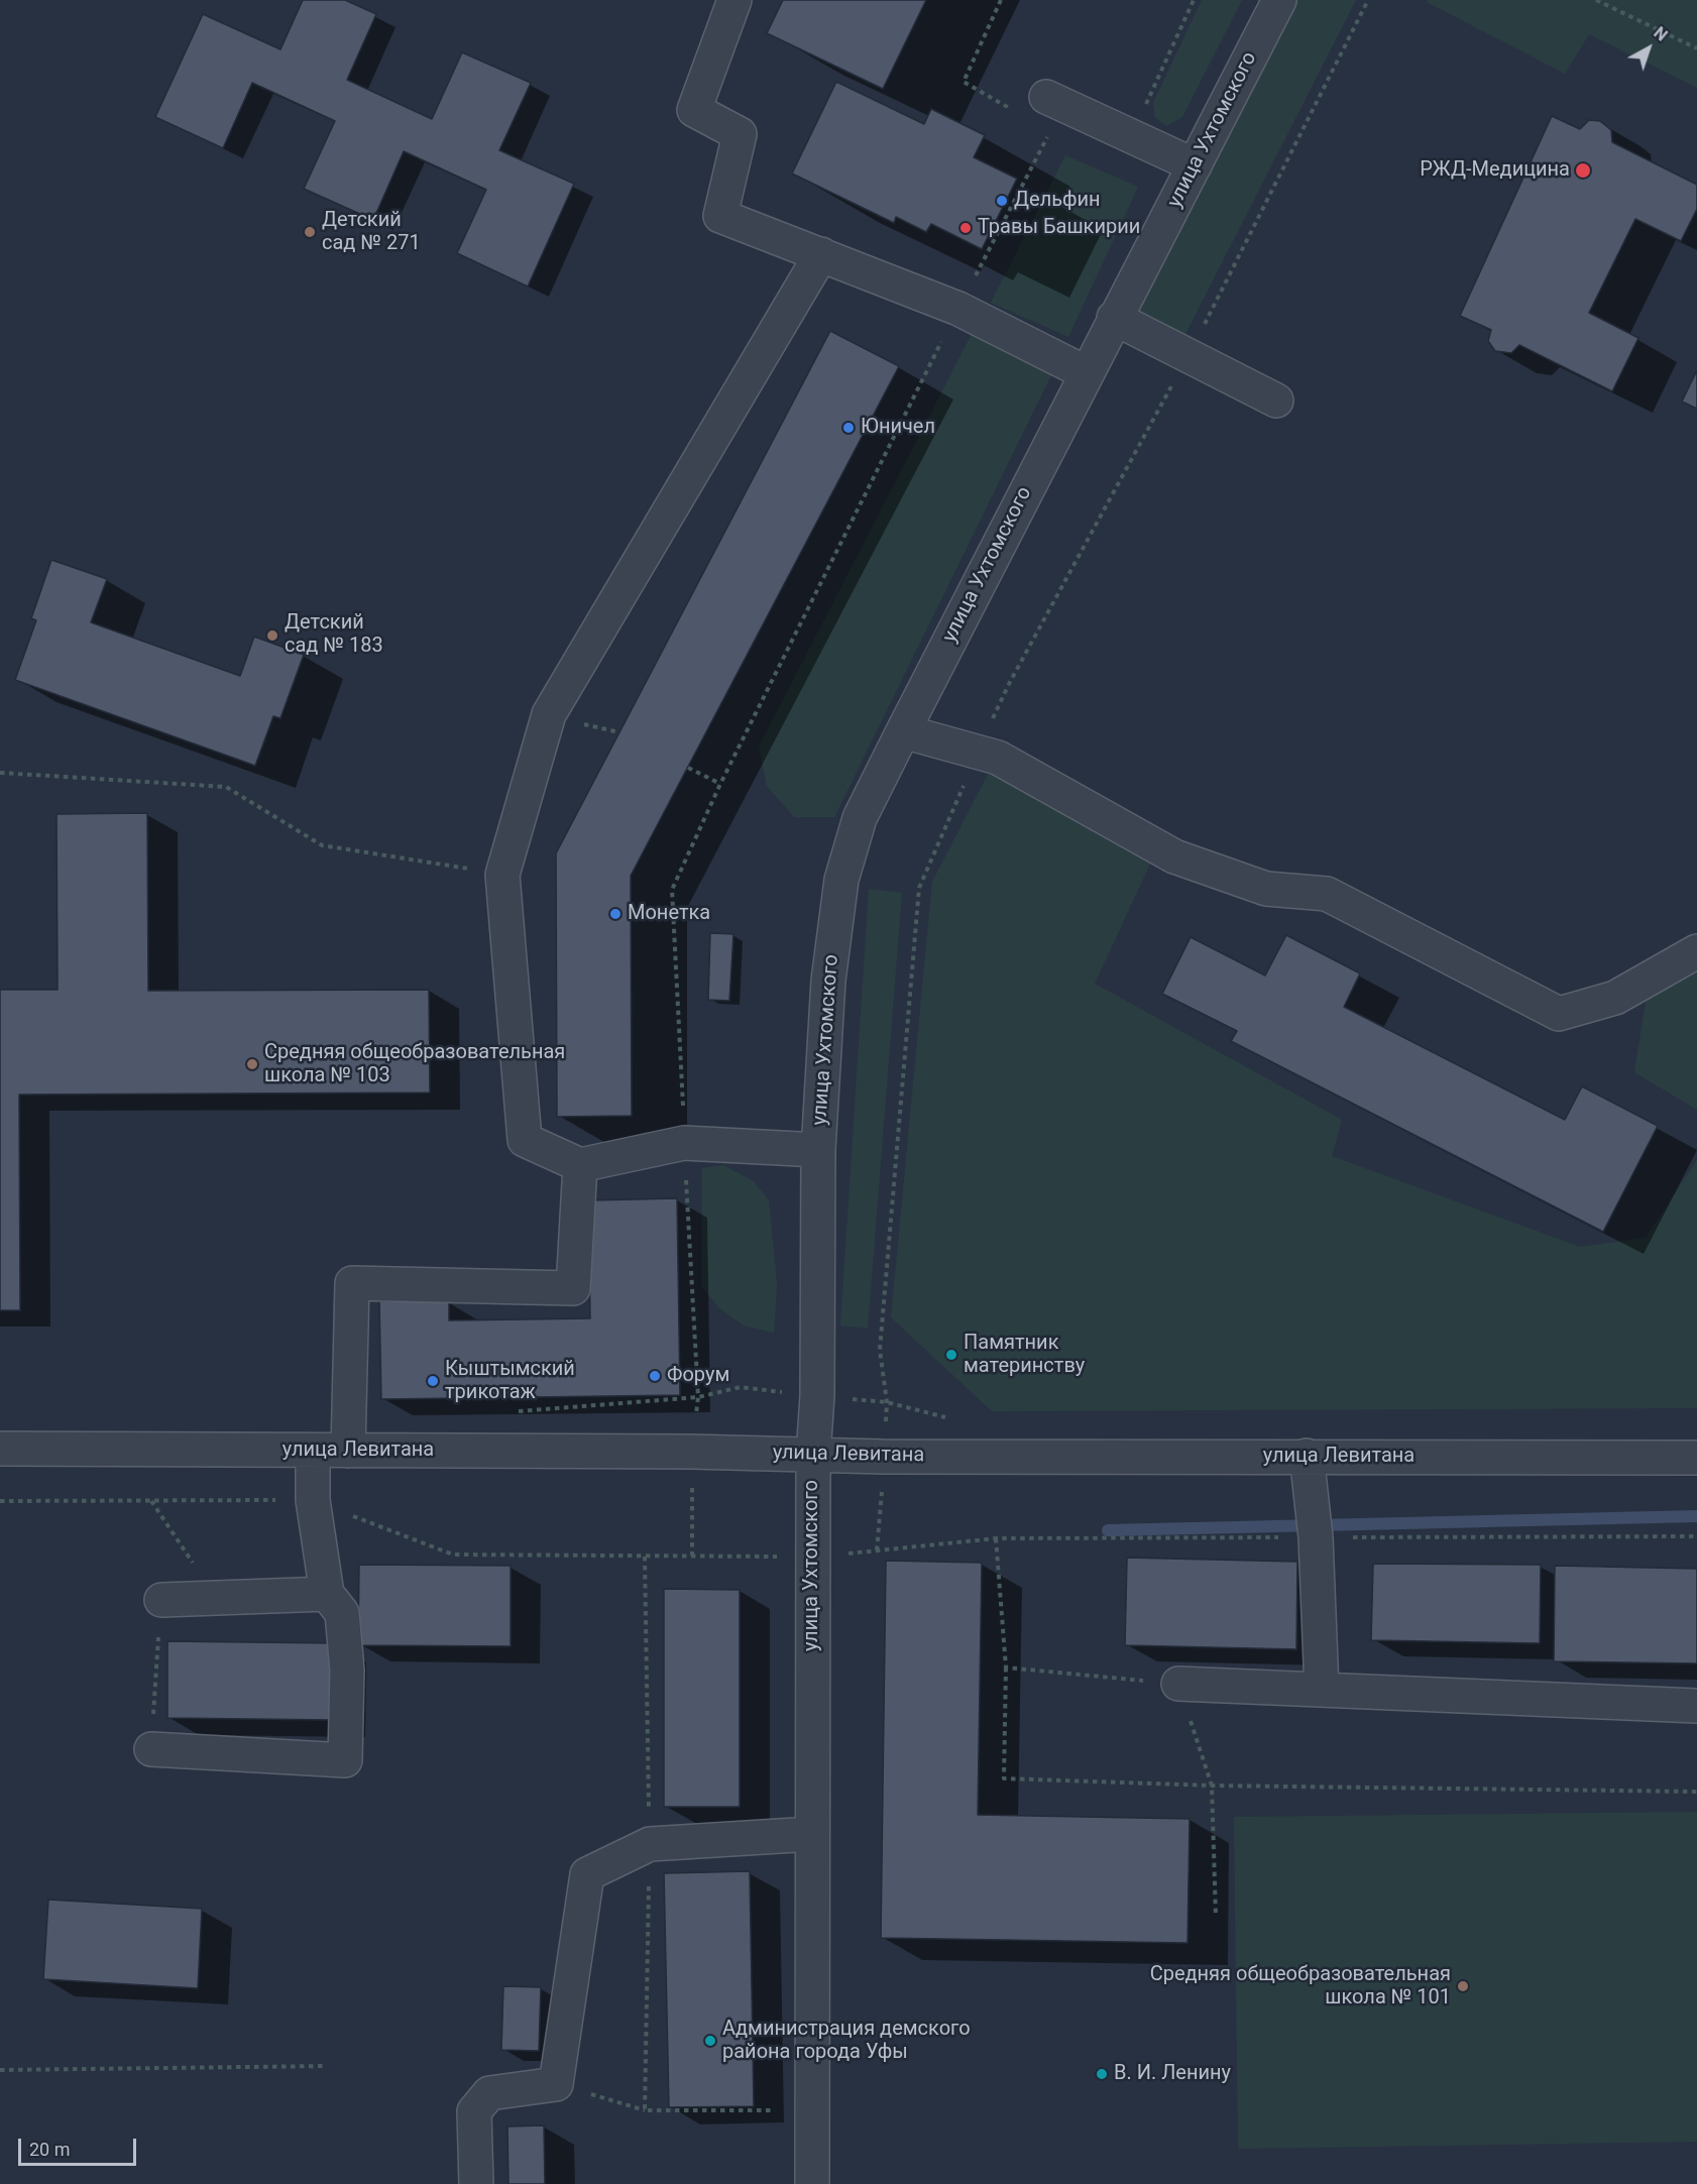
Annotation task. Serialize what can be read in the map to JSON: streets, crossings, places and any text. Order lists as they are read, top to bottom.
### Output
{
  "streets": {
    "street": ["улица Ухтомского", "улица Левитана"]
  },
  "crossings": [
    ["улица Ухтомского", "улица Левитана"]
  ],
  "places": [
    "РЖД-Медицина",
    "Дельфин",
    "Травы Башкирии",
    "Детский сад № 271",
    "Юничел",
    "Детский сад № 183",
    "Монетка",
    "Средняя общеобразовательная школа № 103",
    "Памятник материнству",
    "Форум",
    "Кыштымский трикотаж",
    "Средняя общеобразовательная школа № 101",
    "Администрация демского района города Уфы",
    "В. И. Ленину"
  ],
  "scale_bar": "20 m",
  "north": "top right"
}
